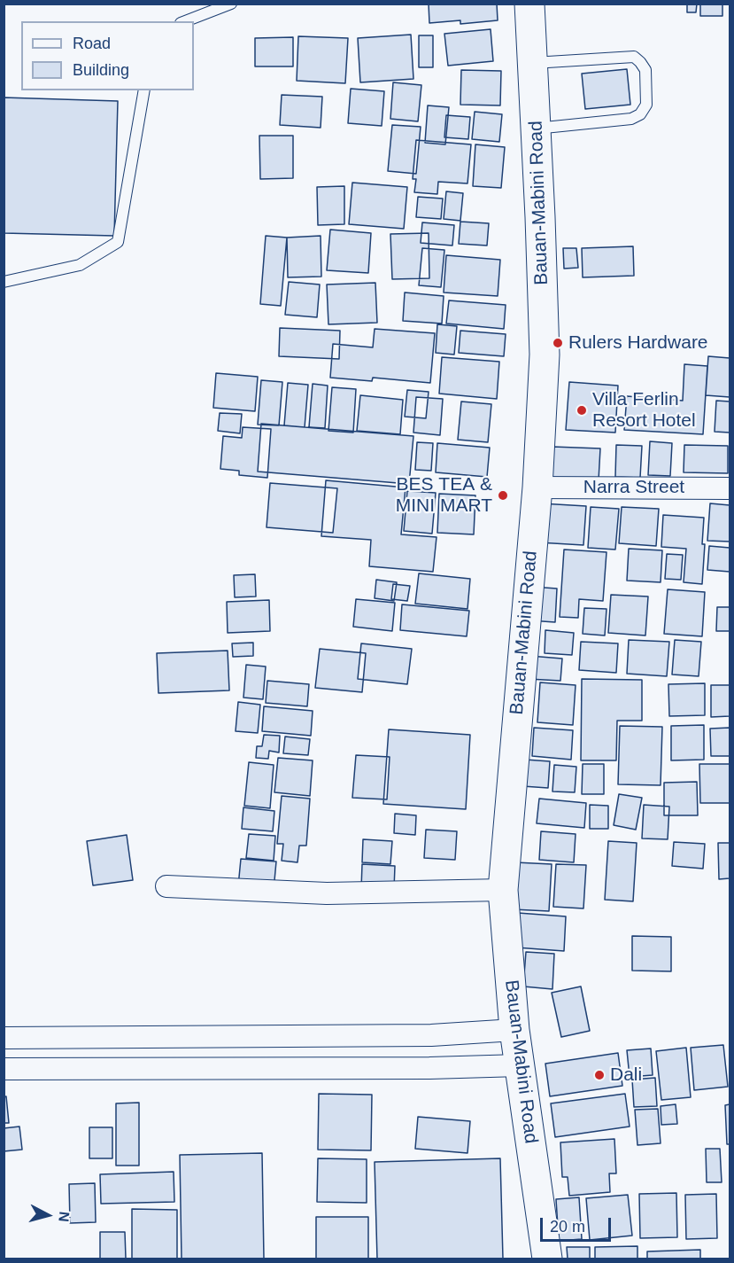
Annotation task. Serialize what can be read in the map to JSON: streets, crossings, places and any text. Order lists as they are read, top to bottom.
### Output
{
  "streets": {
    "main road": ["Bauan-Mabini Road"],
    "street": ["Narra Street"]
  },
  "crossings": [
    ["Bauan-Mabini Road", "Narra Street"]
  ],
  "places": [
    "Rulers Hardware",
    "Villa Ferlin Resort Hotel",
    "BES TEA & MINI MART",
    "Dali"
  ],
  "legend": ["Road", "Building"],
  "scale_bar": "20 m",
  "north": "right"
}
